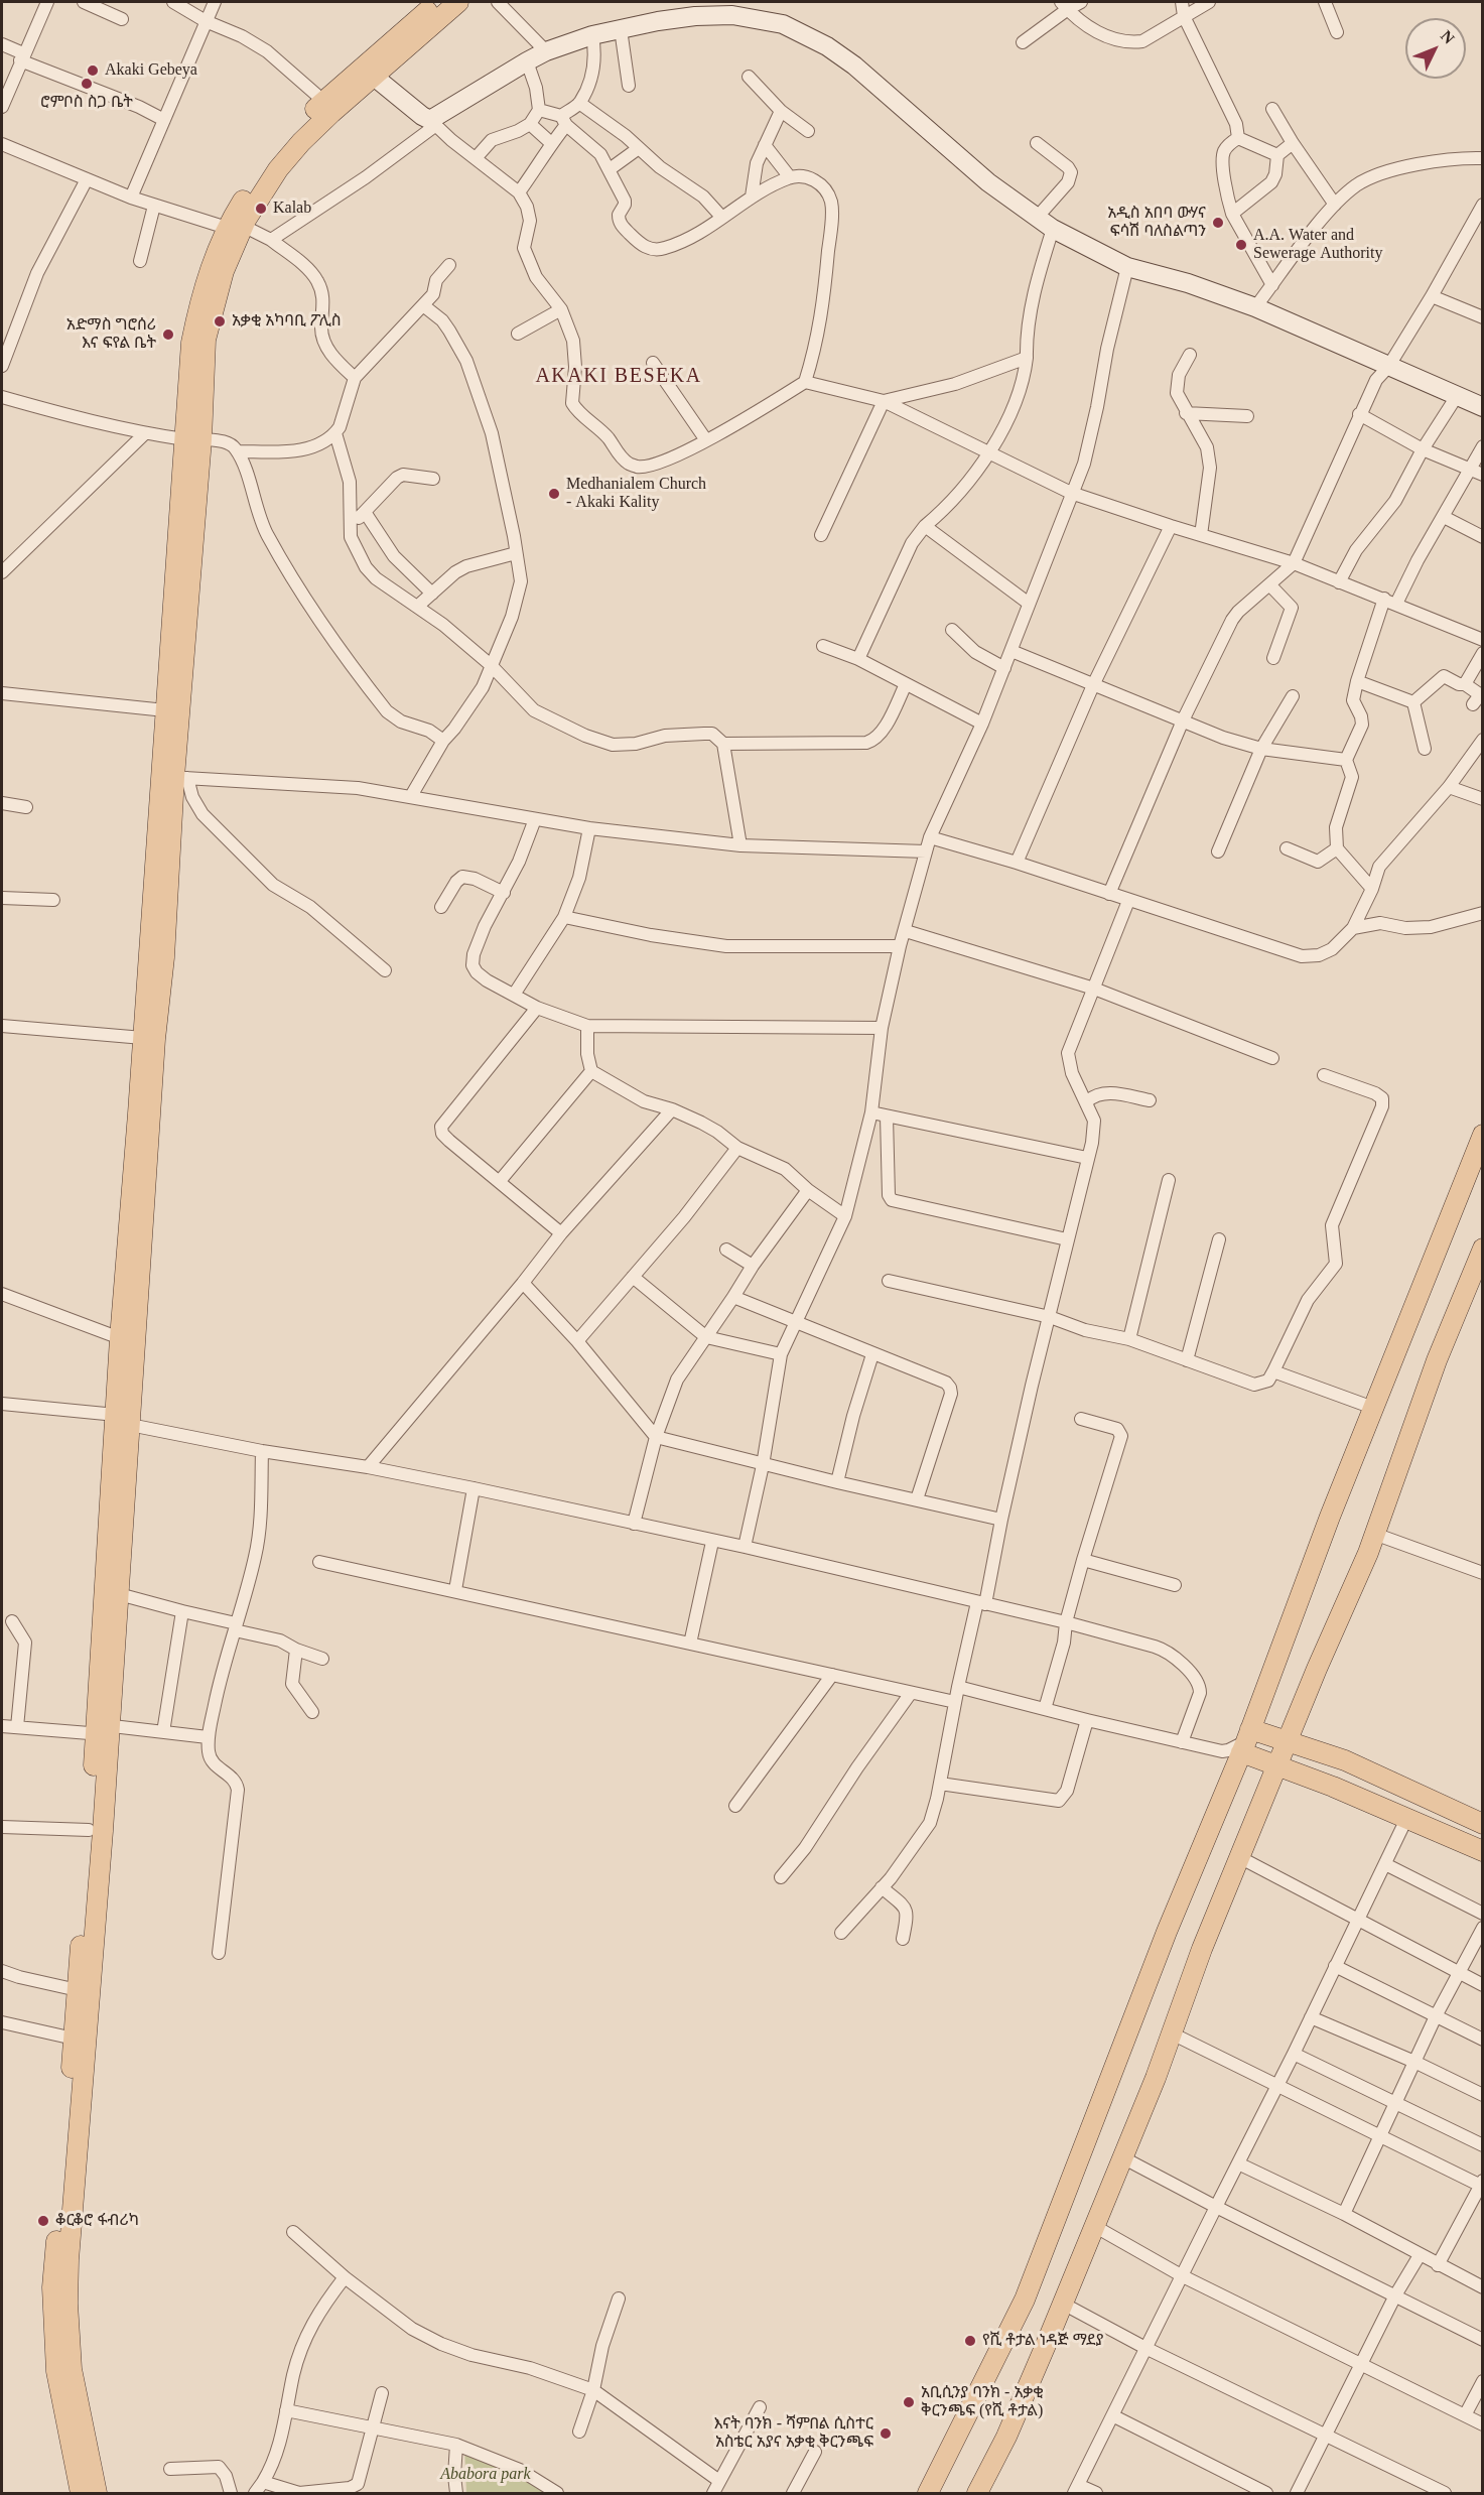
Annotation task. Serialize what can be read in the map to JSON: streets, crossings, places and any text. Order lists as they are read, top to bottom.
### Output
{
  "districts": ["AKAKI BESEKA"],
  "parks": ["Ababora park"],
  "places": [
    "Akaki Gebeya",
    "ሮምቦስ ስጋ ቤት",
    "Kalab",
    "አዲስ አበባ ውሃና ፍሳሽ ባለስልጣን",
    "A.A. Water and Sewerage Authority",
    "አቃቂ አካባቢ ፖሊስ",
    "አድማስ ግሮሰሪ እና ፍየል ቤት",
    "Medhanialem Church - Akaki Kality",
    "ቆርቆሮ ፋብሪካ",
    "የሺ ቶታል ነዳጅ ማደያ",
    "አቢሲንያ ባንክ - አቃቂ ቅርንጫፍ (የሺ ቶታል)",
    "እናት ባንክ - ሻምበል ሲስተር አስቴር አያና አቃቂ ቅርንጫፍ"
  ],
  "north": "top right"
}
